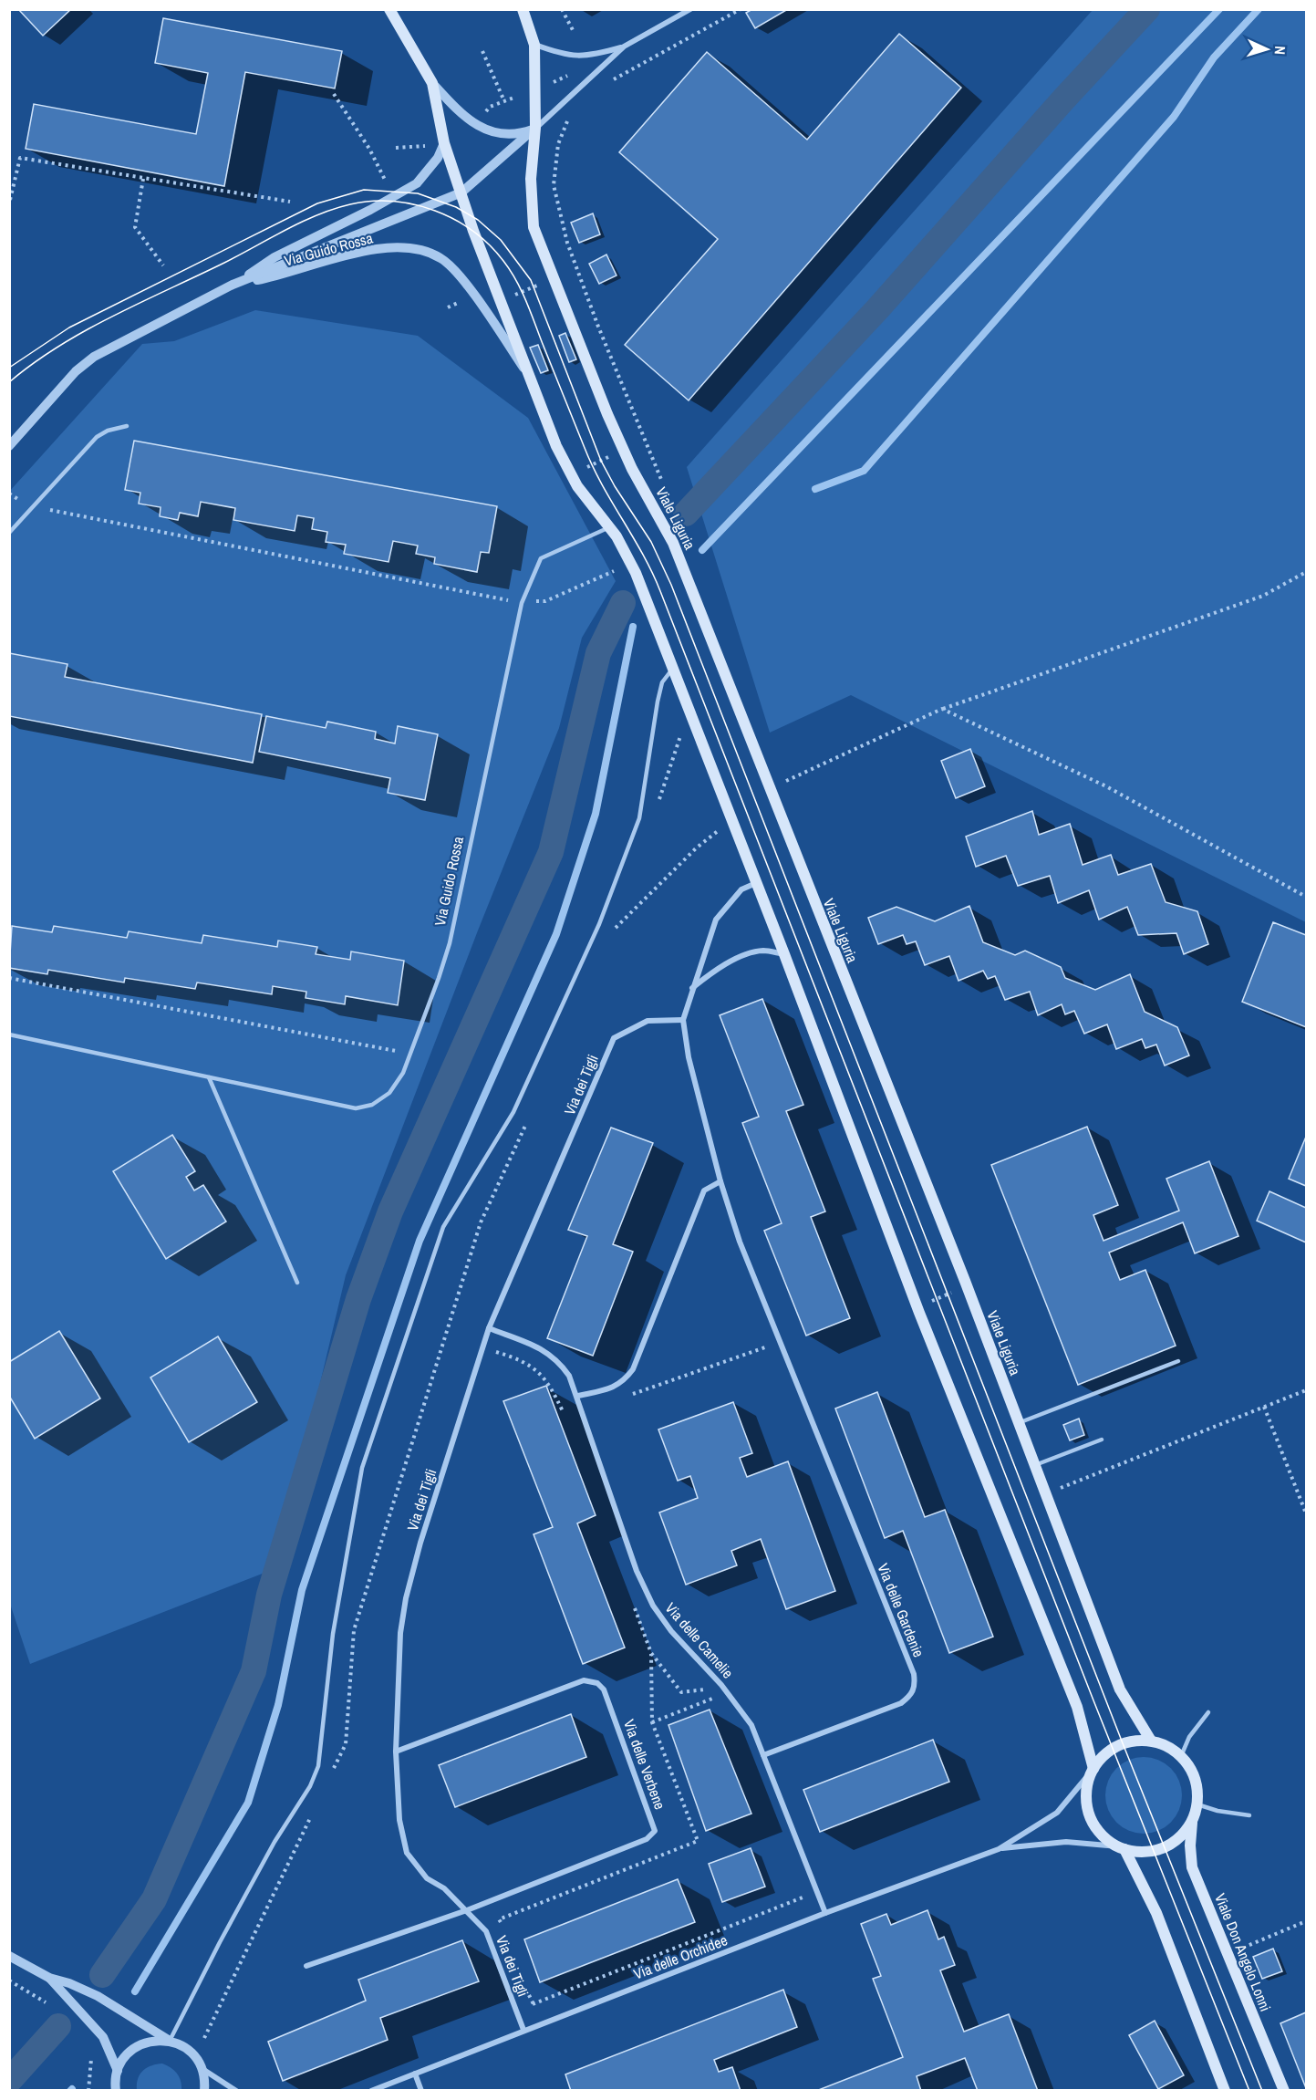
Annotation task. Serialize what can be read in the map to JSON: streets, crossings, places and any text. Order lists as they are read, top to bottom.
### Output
{
  "streets": {
    "main road": ["Viale Liguria", "Viale Don Angelo Lonni"],
    "street": [
      "Via Guido Rossa",
      "Via dei Tigli",
      "Via delle Gardenie",
      "Via delle Camelie",
      "Via delle Verbene",
      "Via delle Orchidee"
    ]
  },
  "crossings": [
    ["Via Guido Rossa", "Viale Liguria"],
    ["Viale Liguria", "Viale Don Angelo Lonni"],
    ["Viale Liguria", "Via delle Orchidee"],
    ["Via dei Tigli", "Via delle Camelie"],
    ["Via dei Tigli", "Via delle Verbene"],
    ["Via dei Tigli", "Via delle Orchidee"],
    ["Via delle Gardenie", "Via delle Camelie"],
    ["Via delle Camelie", "Via delle Orchidee"],
    ["Viale Don Angelo Lonni", "Via delle Orchidee"]
  ],
  "north": "right"
}
